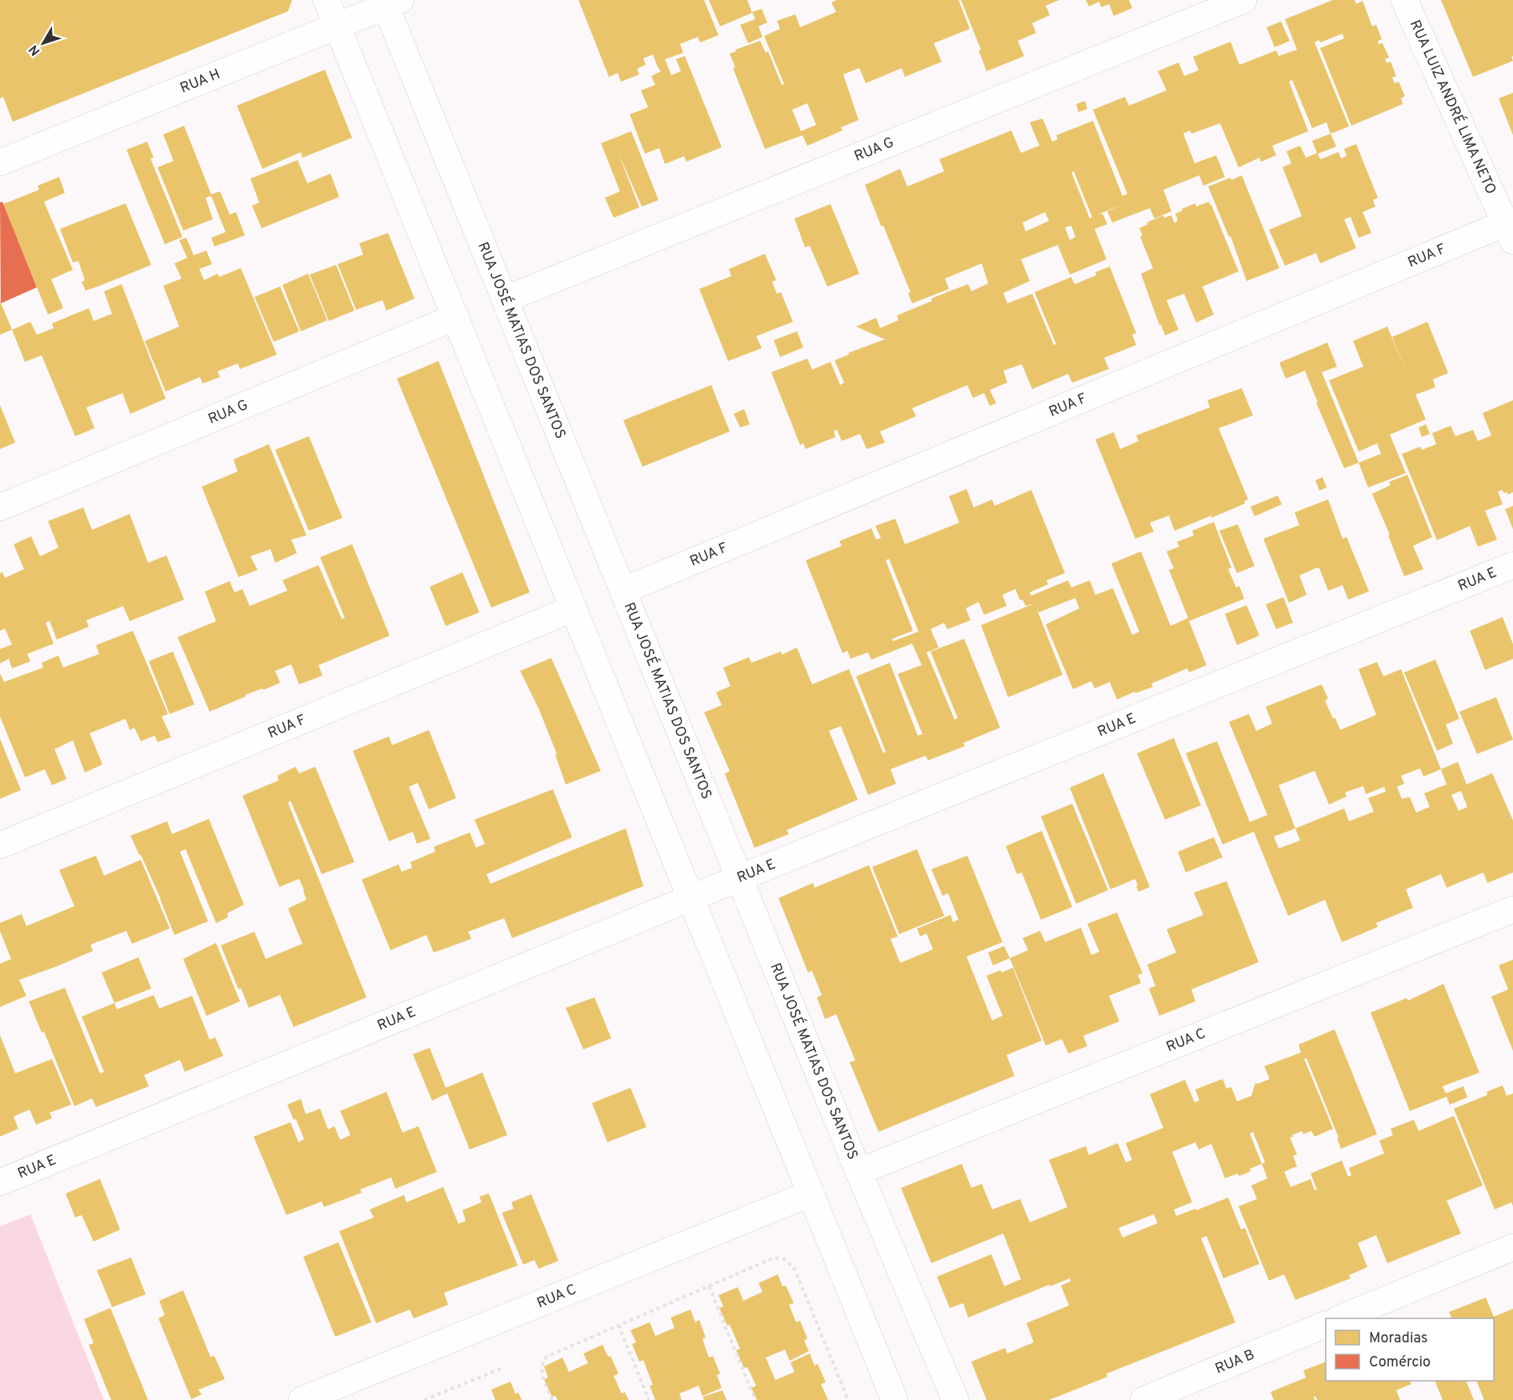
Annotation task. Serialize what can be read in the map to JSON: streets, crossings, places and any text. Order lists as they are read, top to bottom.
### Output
{
  "streets": {
    "street": [
      "RUA H",
      "RUA LUIZ ANDRÉ LIMA NETO",
      "RUA G",
      "RUA F",
      "RUA JOSÉ MATIAS DOS SANTOS",
      "RUA E",
      "RUA C",
      "RUA B"
    ]
  },
  "crossings": [
    ["RUA H", "RUA JOSÉ MATIAS DOS SANTOS"],
    ["RUA LUIZ ANDRÉ LIMA NETO", "RUA F"],
    ["RUA G", "RUA JOSÉ MATIAS DOS SANTOS"],
    ["RUA F", "RUA JOSÉ MATIAS DOS SANTOS"],
    ["RUA JOSÉ MATIAS DOS SANTOS", "RUA E"],
    ["RUA JOSÉ MATIAS DOS SANTOS", "RUA C"]
  ],
  "legend": ["Moradias", "Comércio"],
  "north": "bottom left"
}
